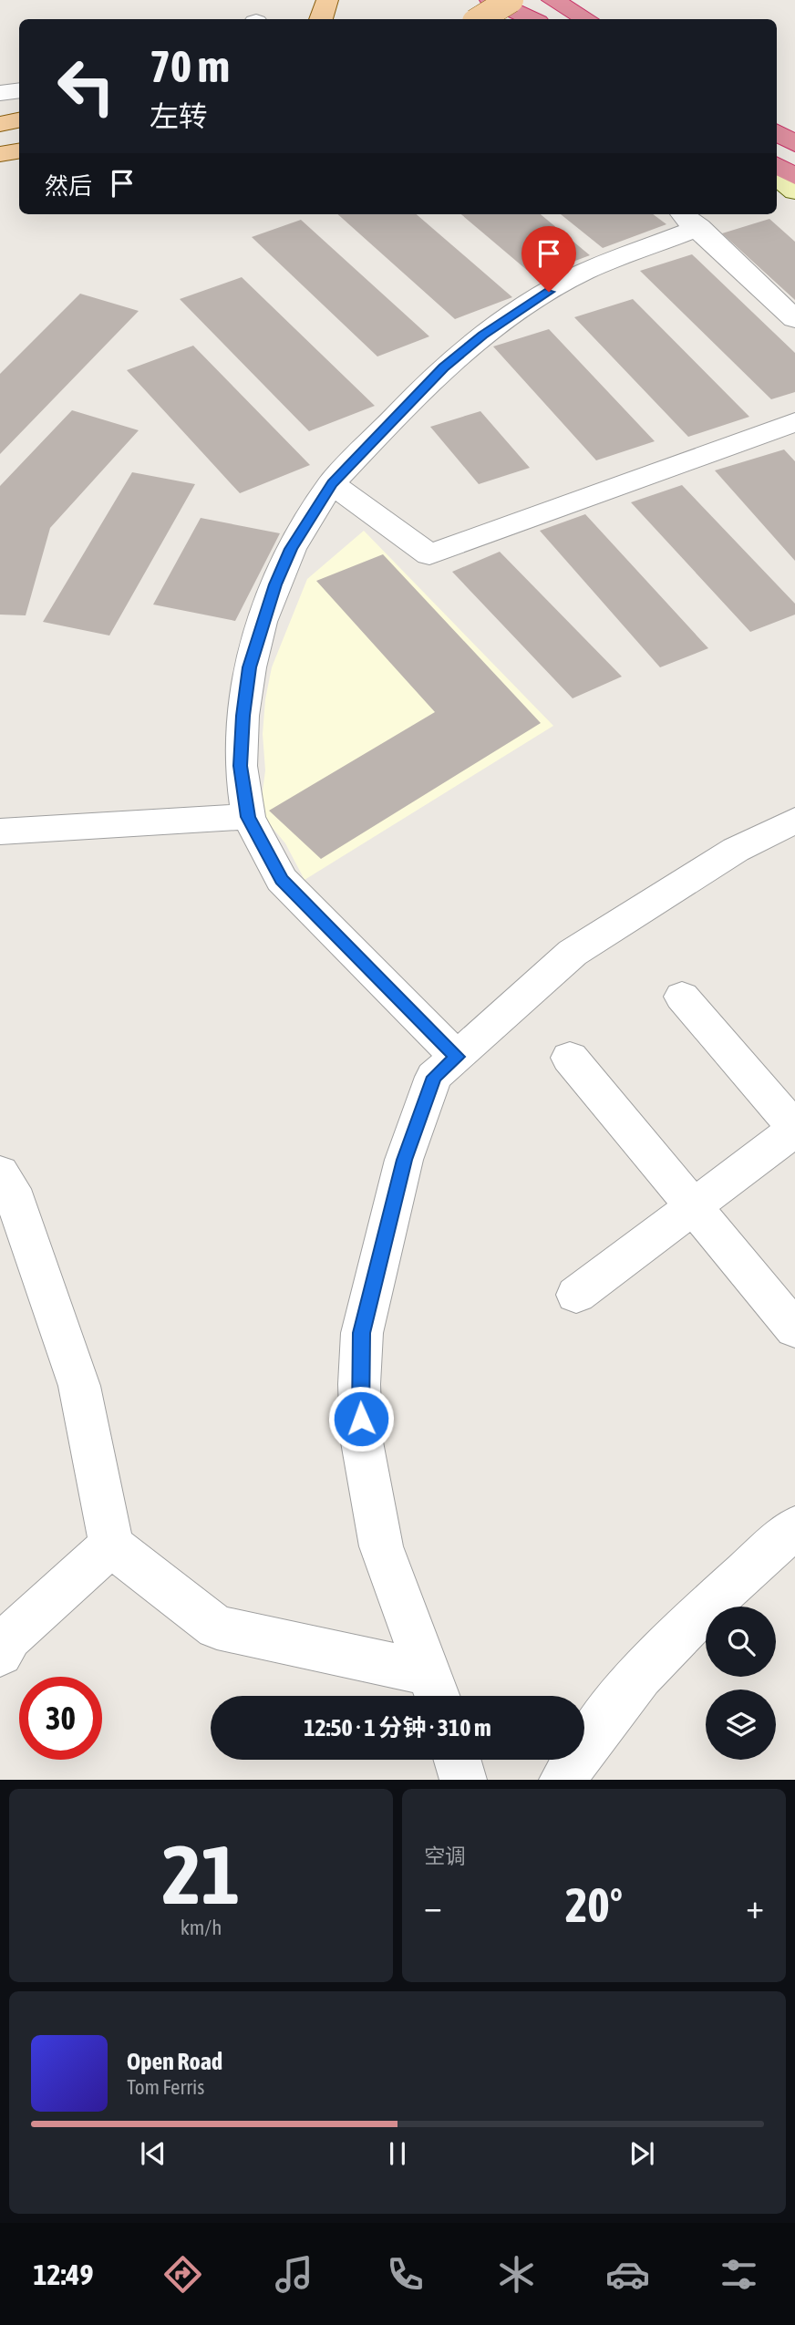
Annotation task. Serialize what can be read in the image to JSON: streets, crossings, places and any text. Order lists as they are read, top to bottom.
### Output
{
  "page": {
    "turn": ["70 m", "左转"],
    "then": "然后",
    "limit": "30",
    "trip": "12:50 · 1 分钟 · 310 m",
    "tile": [
      ["21", "km/h"],
      "空调"
    ],
    "heat": ["−", "20°", "+"],
    "song": ["Open Road", "Tom Ferris"],
    "tabs": "12:49"
  }
}
